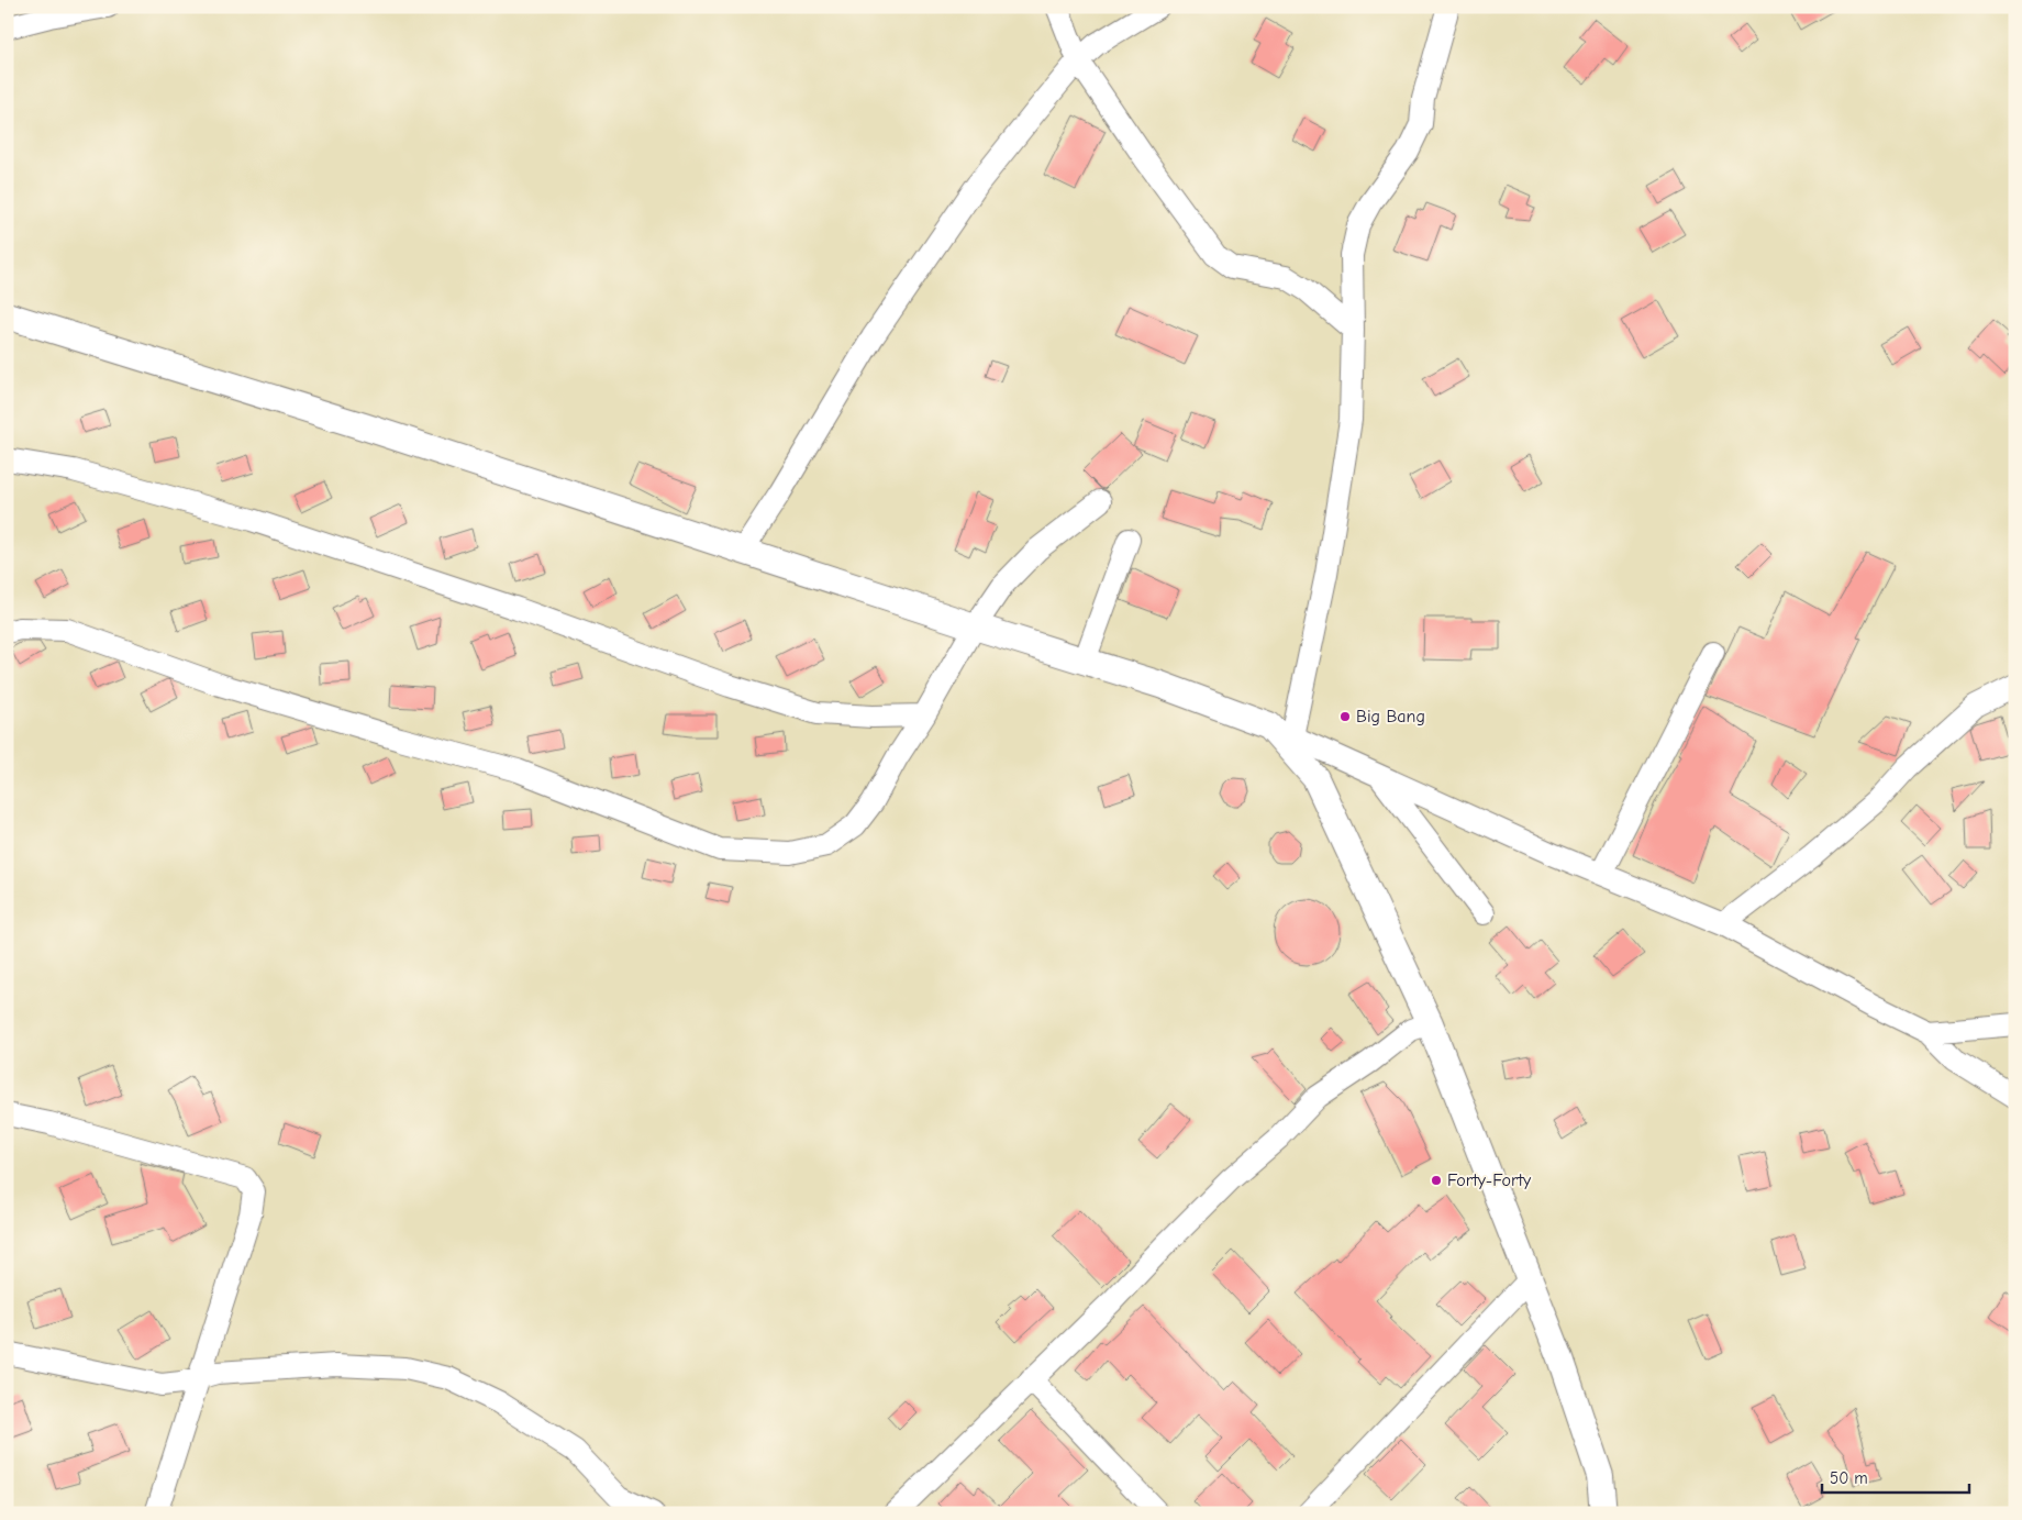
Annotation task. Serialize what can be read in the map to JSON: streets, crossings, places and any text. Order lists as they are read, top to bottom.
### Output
{
  "places": ["Big Bang", "Forty-Forty"],
  "scale_bar": "50 m"
}
